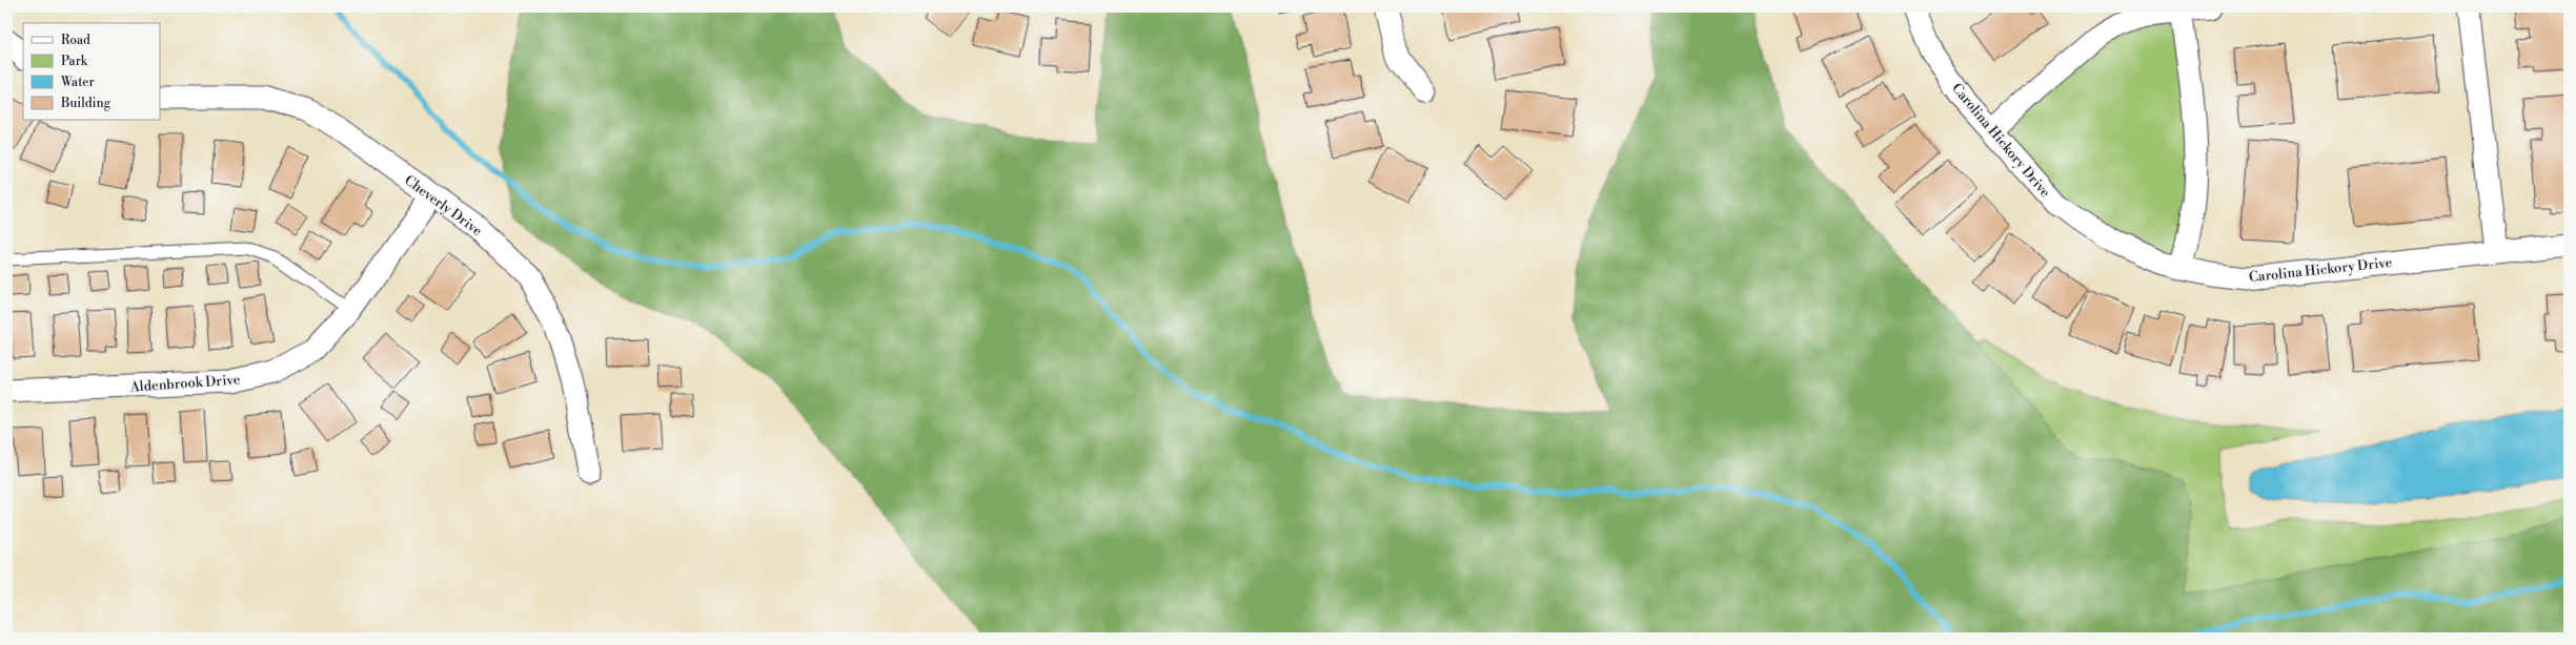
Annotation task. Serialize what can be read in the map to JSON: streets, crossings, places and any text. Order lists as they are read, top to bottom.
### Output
{
  "streets": {
    "street": ["Carolina Hickory Drive", "Cheverly Drive", "Aldenbrook Drive"]
  },
  "crossings": [
    ["Cheverly Drive", "Aldenbrook Drive"]
  ],
  "legend": [
    "Road",
    "Park",
    "Water",
    "Building"
  ]
}
